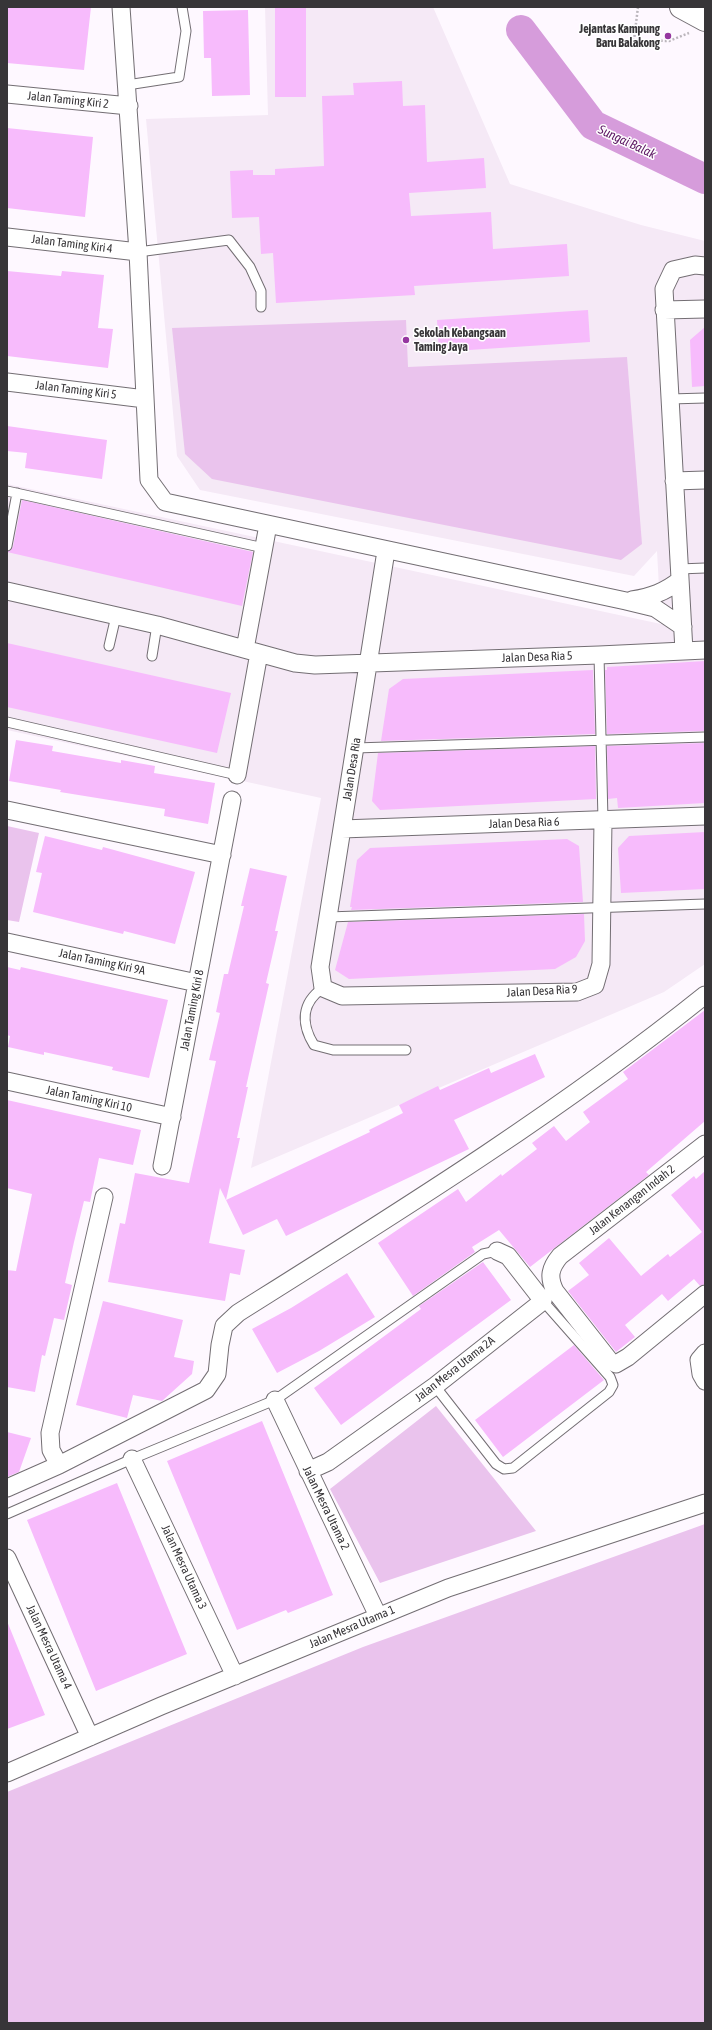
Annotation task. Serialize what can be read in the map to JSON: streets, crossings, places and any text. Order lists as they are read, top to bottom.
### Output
{
  "streets": {
    "street": [
      "Jalan Taming Kiri 2",
      "Jalan Taming Kiri 4",
      "Jalan Taming Kiri 5",
      "Jalan Desa Ria 5",
      "Jalan Desa Ria",
      "Jalan Desa Ria 6",
      "Jalan Taming Kiri 9A",
      "Jalan Desa Ria 9",
      "Jalan Taming Kiri 8",
      "Jalan Taming Kiri 10",
      "Jalan Kenangan Indah 2",
      "Jalan Mesra Utama 2A",
      "Jalan Mesra Utama 2",
      "Jalan Mesra Utama 3",
      "Jalan Mesra Utama 1",
      "Jalan Mesra Utama 4"
    ]
  },
  "crossings": [
    ["Jalan Desa Ria 5", "Jalan Desa Ria"],
    ["Jalan Desa Ria", "Jalan Desa Ria 6"],
    ["Jalan Desa Ria", "Jalan Desa Ria 9"],
    ["Jalan Desa Ria 6", "Jalan Desa Ria 9"],
    ["Jalan Taming Kiri 9A", "Jalan Taming Kiri 8"],
    ["Jalan Taming Kiri 8", "Jalan Taming Kiri 10"],
    ["Jalan Mesra Utama 2A", "Jalan Mesra Utama 2"],
    ["Jalan Mesra Utama 2", "Jalan Mesra Utama 1"],
    ["Jalan Mesra Utama 3", "Jalan Mesra Utama 1"],
    ["Jalan Mesra Utama 1", "Jalan Mesra Utama 4"]
  ],
  "water": ["Sungai Balak"],
  "places": ["Jejantas Kampung Baru Balakong", "Sekolah Kebangsaan Taming Jaya"]
}
